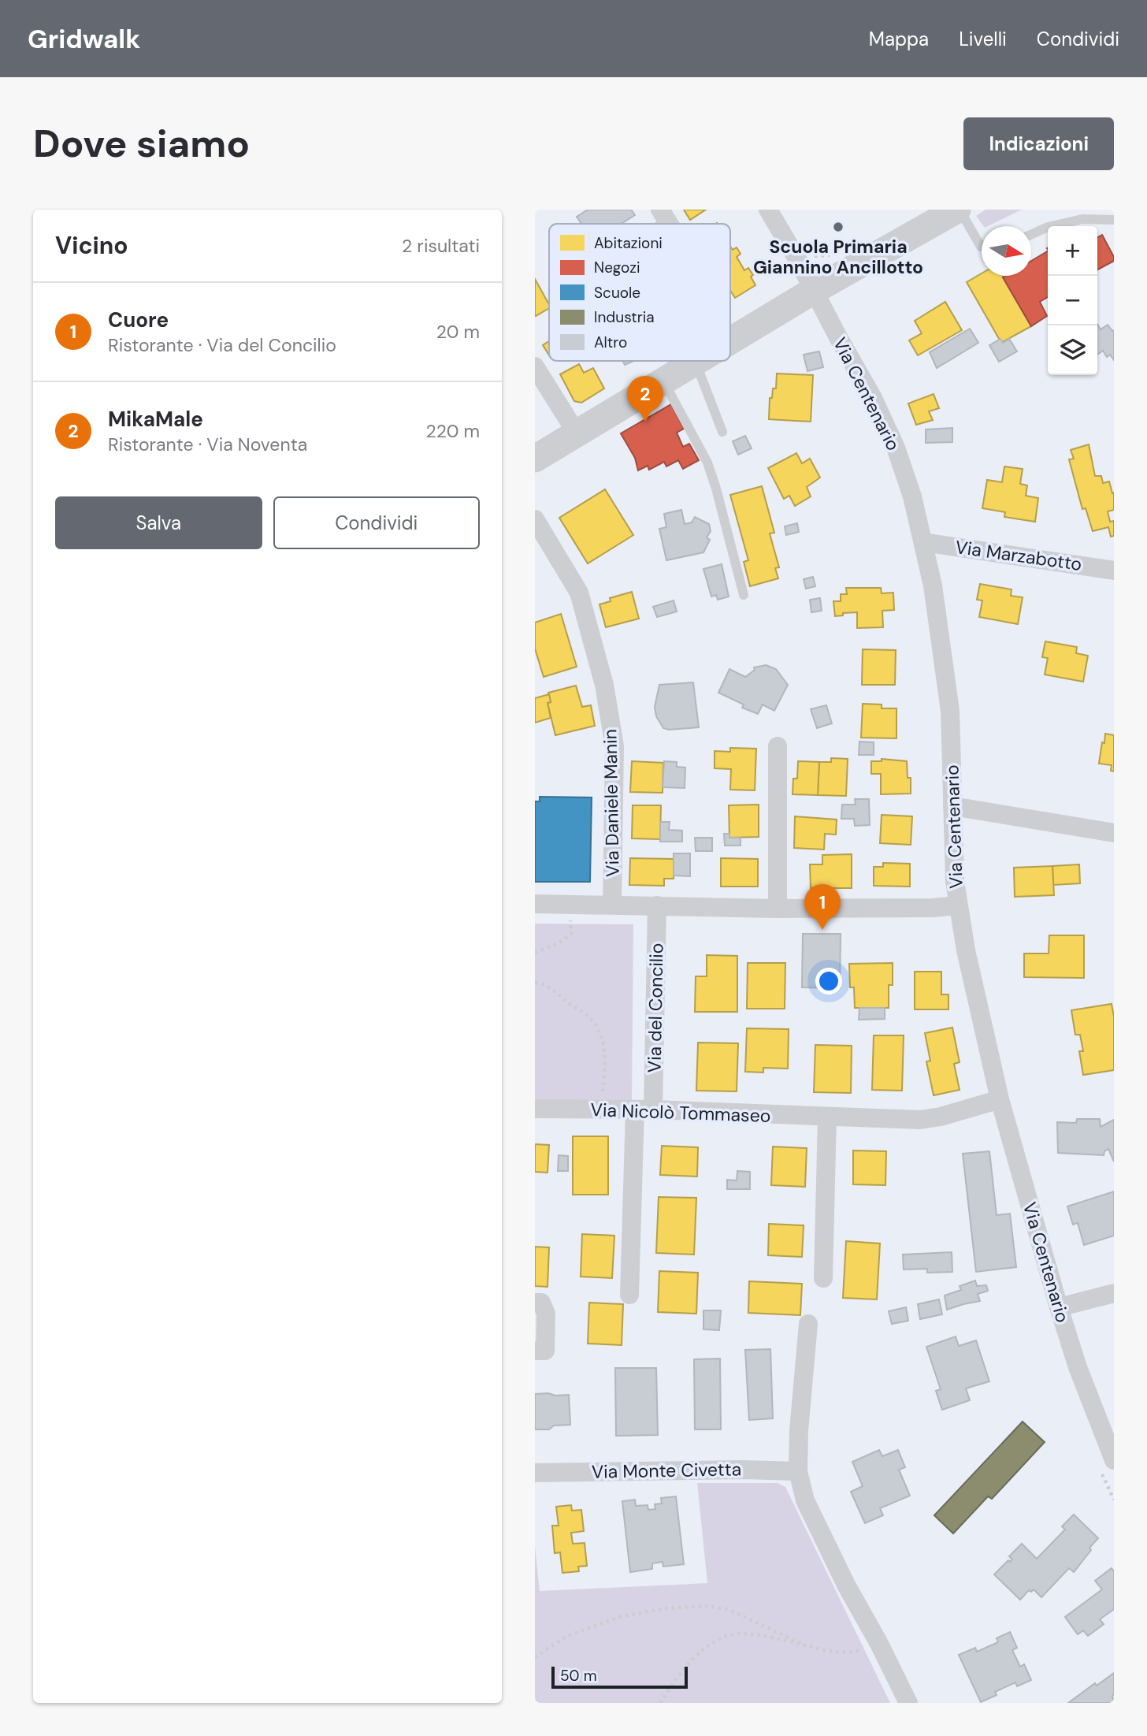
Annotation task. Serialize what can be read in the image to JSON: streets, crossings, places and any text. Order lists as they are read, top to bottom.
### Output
{
  "streets": {
    "street": [
      "Via Centenario",
      "Via Marzabotto",
      "Via Daniele Manin",
      "Via del Concilio",
      "Via Nicolò Tommaseo",
      "Via Monte Civetta"
    ]
  },
  "crossings": [
    ["Via Centenario", "Via Marzabotto"],
    ["Via Centenario", "Via Nicolò Tommaseo"],
    ["Via del Concilio", "Via Nicolò Tommaseo"]
  ],
  "places": ["Scuola Primaria Giannino Ancillotto"],
  "legend": [
    "Abitazioni",
    "Negozi",
    "Scuole",
    "Industria",
    "Altro"
  ],
  "scale_bar": "50 m",
  "north": "right",
  "page": {
    "header": "Gridwalk",
    "nav": ["Mappa", "Livelli", "Condividi"],
    "buttons": [
      "Indicazioni",
      ["Salva", "Condividi"]
    ],
    "title": "Dove siamo",
    "heading": ["Vicino", "2 risultati"],
    "map_buttons": ["+", "−"],
    "list": [
      {
        "mark": "1",
        "name": "Cuore",
        "note": "Ristorante · Via del Concilio",
        "value": "20 m"
      },
      {
        "mark": "2",
        "name": "MikaMale",
        "note": "Ristorante · Via Noventa",
        "value": "220 m"
      }
    ],
    "pins": ["2", "1"],
    "scale": "50 m"
  }
}
